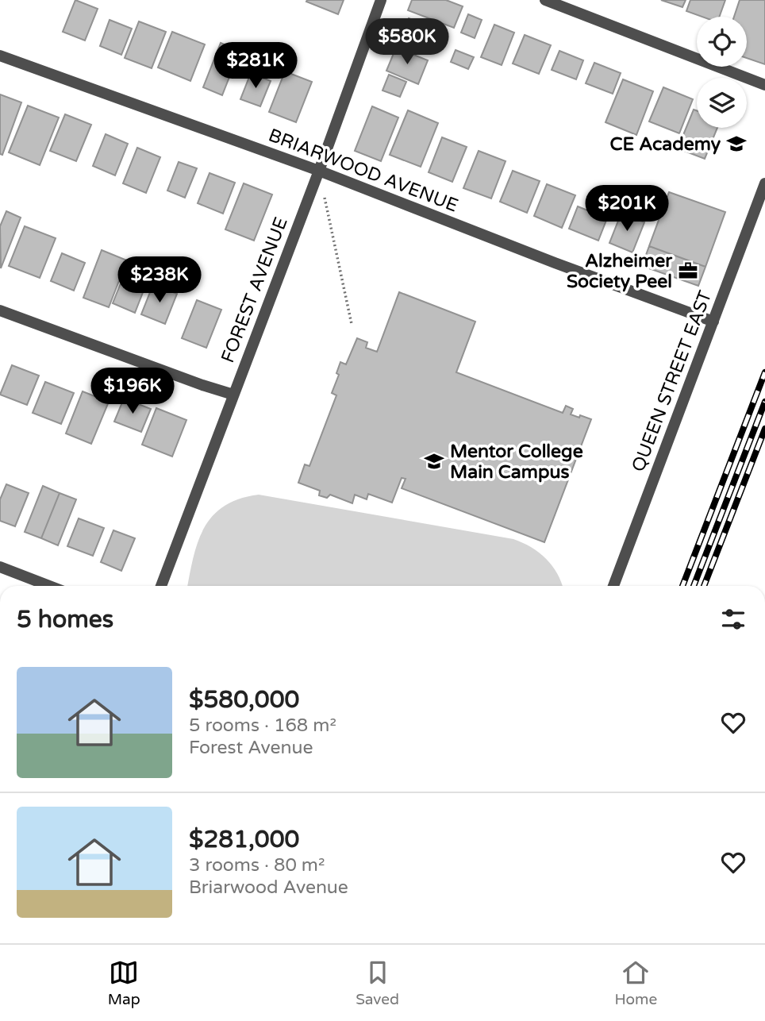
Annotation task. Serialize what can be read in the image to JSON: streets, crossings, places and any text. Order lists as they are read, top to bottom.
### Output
{
  "streets": {
    "street": ["BRIARWOOD AVENUE", "FOREST AVENUE", "QUEEN STREET EAST"]
  },
  "crossings": [
    ["BRIARWOOD AVENUE", "FOREST AVENUE"],
    ["BRIARWOOD AVENUE", "QUEEN STREET EAST"]
  ],
  "places": {
    "school or university": ["CE Academy", "Mentor College Main Campus"],
    "office": ["Alzheimer Society Peel"]
  },
  "page": {
    "price": [
      "$580K",
      "$281K",
      "$201K",
      "$238K",
      "$196K"
    ],
    "heading": "5 homes",
    "list": [
      {
        "name": "$580,000",
        "note": "5 rooms · 168 m² · Forest Avenue"
      },
      {
        "name": "$281,000",
        "note": "3 rooms · 80 m² · Briarwood Avenue"
      }
    ],
    "tabs": ["Map", "Saved", "Home"]
  }
}
